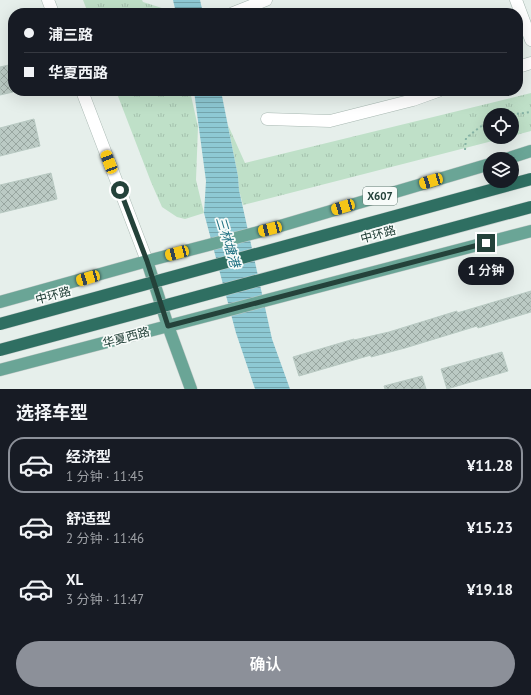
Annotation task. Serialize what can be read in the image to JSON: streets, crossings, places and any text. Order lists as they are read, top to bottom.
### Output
{
  "streets": {
    "highway": ["中环路"],
    "main road": ["X607", "华夏西路"]
  },
  "water": ["三林塘港"],
  "page": {
    "banner": ["浦三路", "华夏西路"],
    "bubble": "1 分钟",
    "heading": "选择车型",
    "list": [
      {
        "name": "经济型",
        "note": "1 分钟 · 11:45",
        "value": "¥11.28"
      },
      {
        "name": "舒适型",
        "note": "2 分钟 · 11:46",
        "value": "¥15.23"
      },
      {
        "name": "XL",
        "note": "3 分钟 · 11:47",
        "value": "¥19.18"
      }
    ],
    "buttons": "确认"
  }
}
